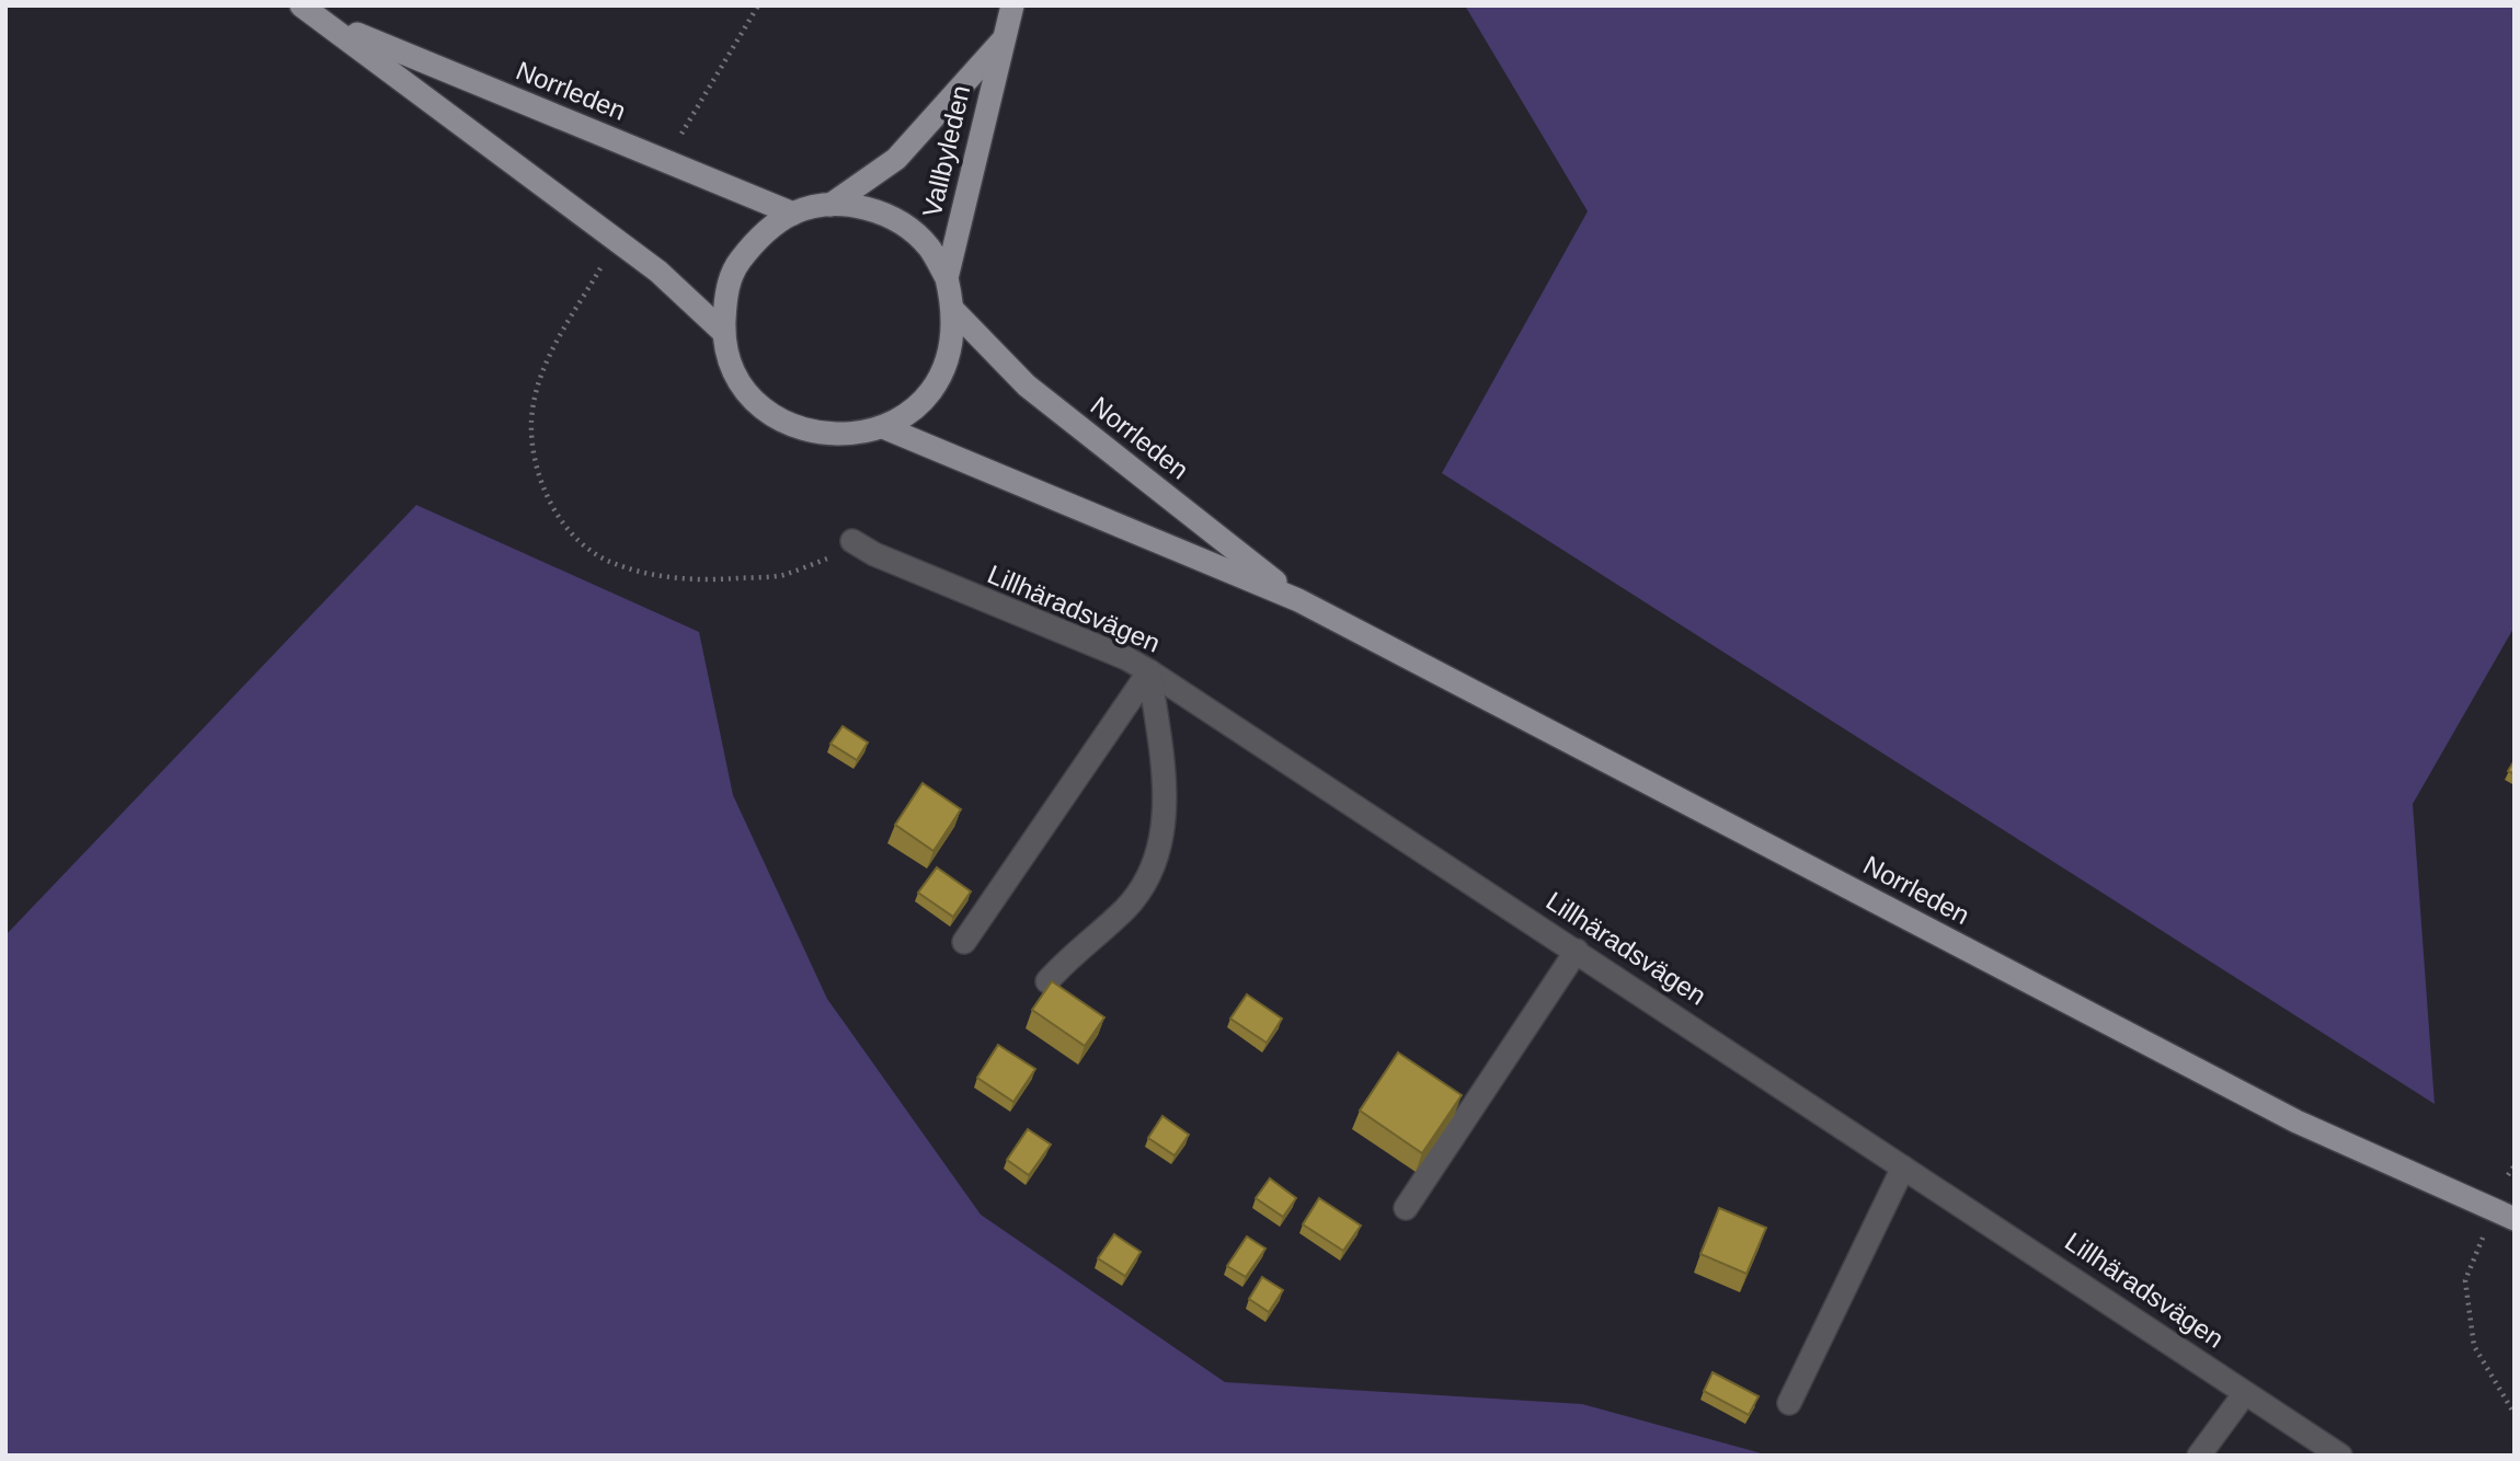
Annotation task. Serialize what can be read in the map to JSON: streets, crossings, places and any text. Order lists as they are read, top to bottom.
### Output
{
  "streets": {
    "main road": ["Norrleden", "Vallbyleden"],
    "street": ["Lillhäradsvägen"]
  },
  "crossings": [
    ["Norrleden", "Vallbyleden"]
  ]
}
